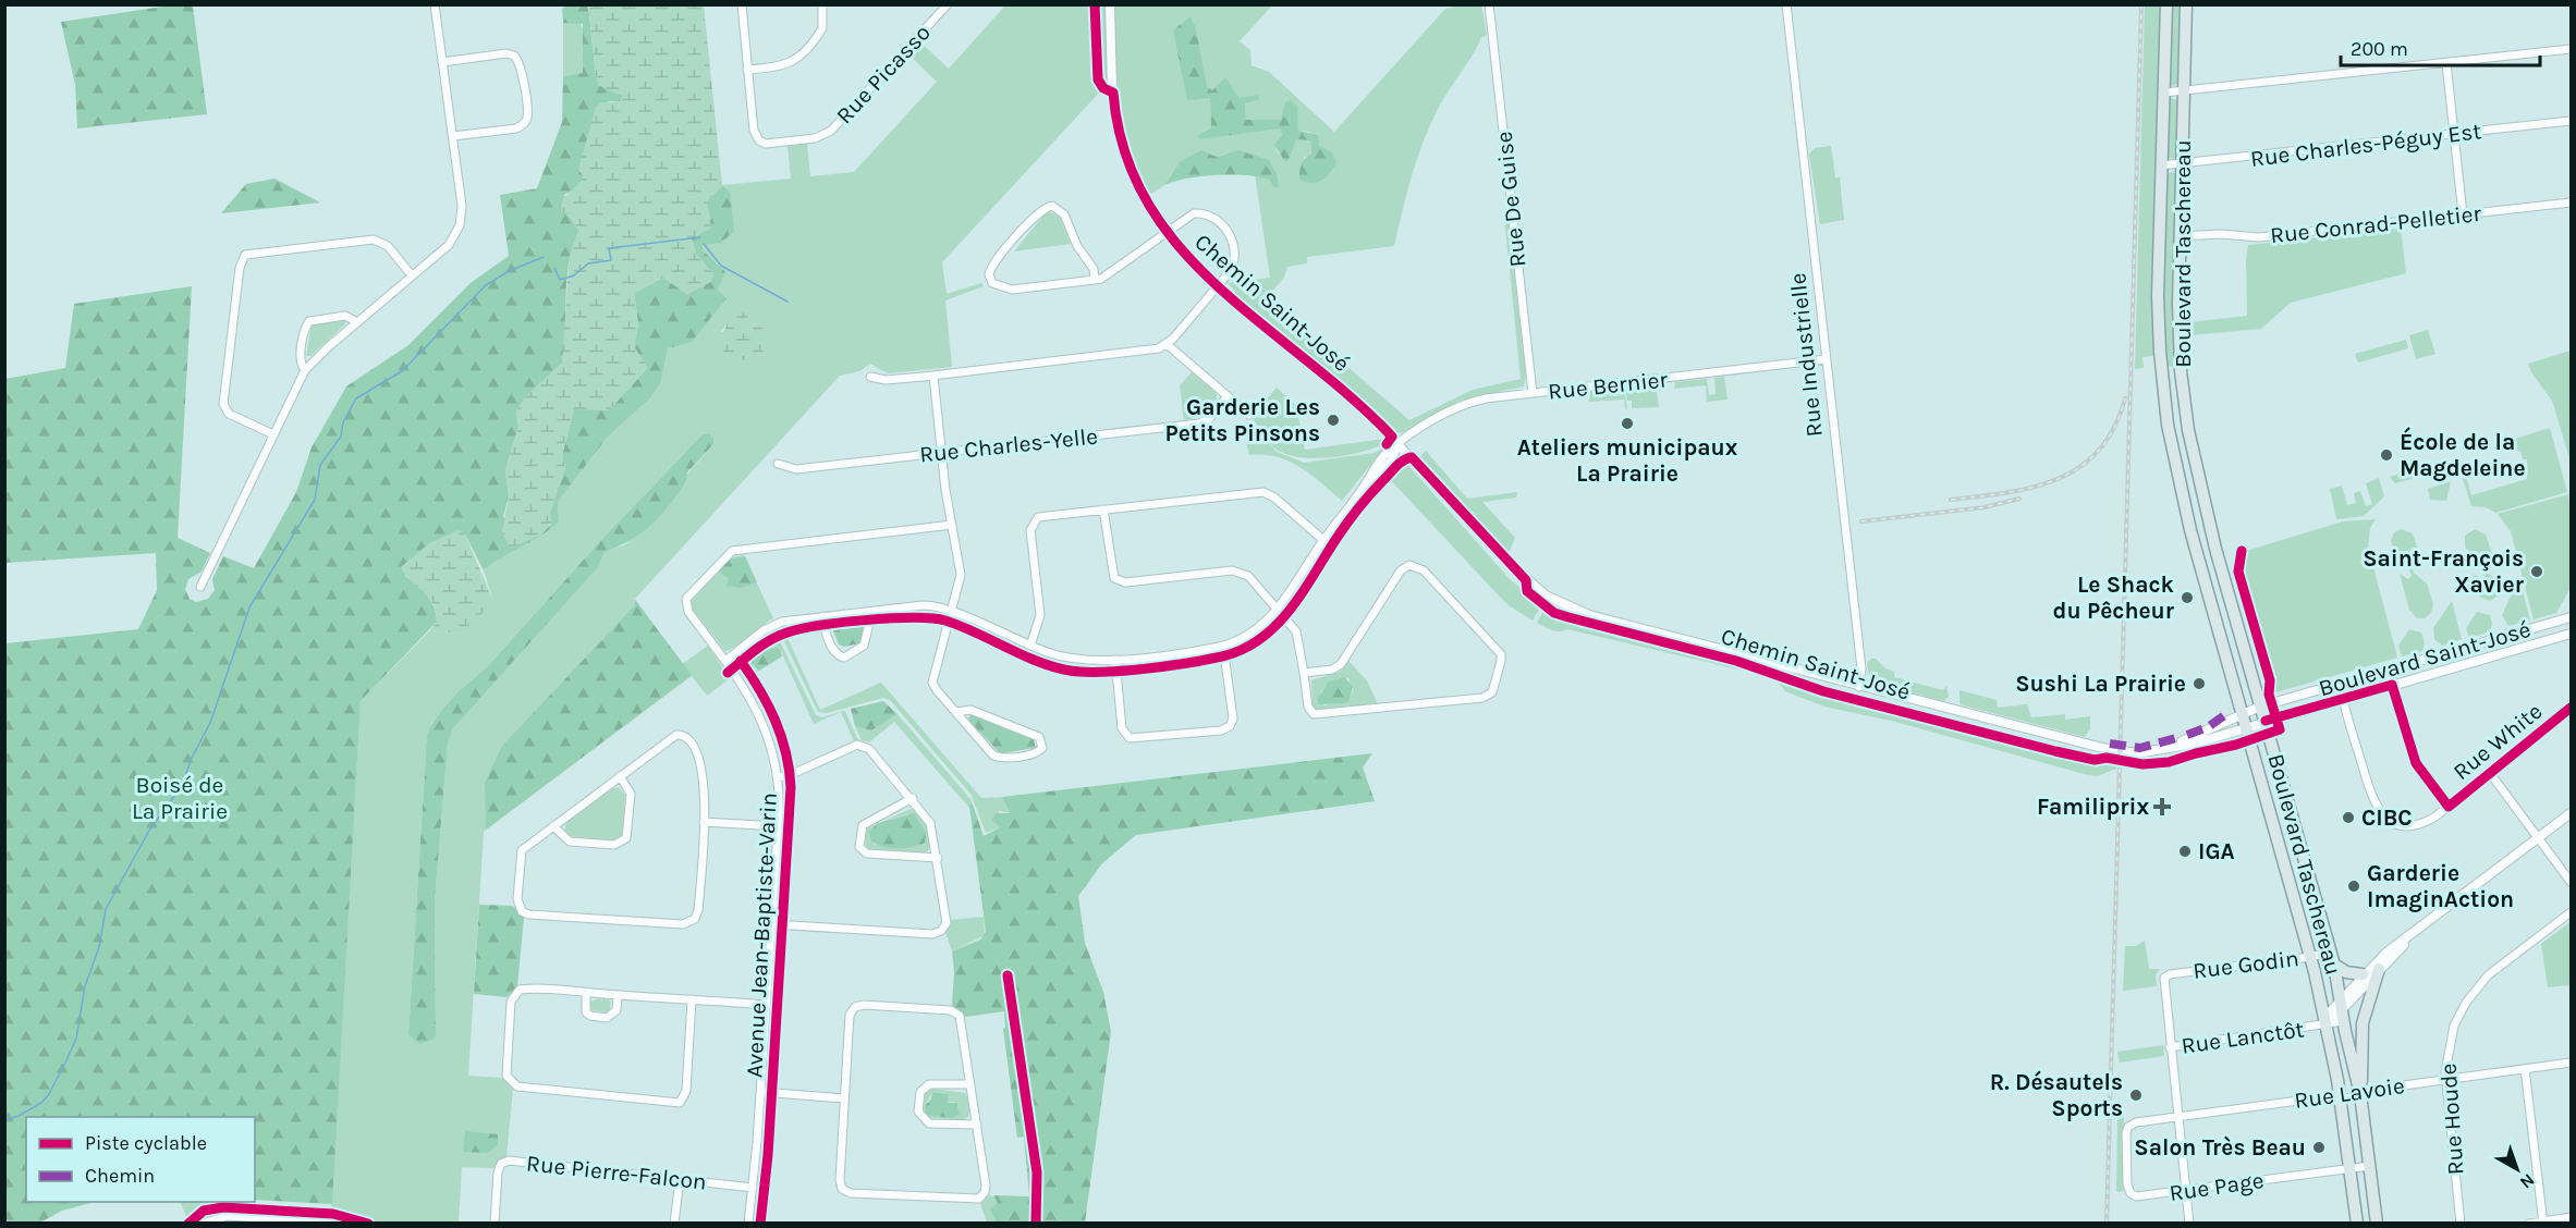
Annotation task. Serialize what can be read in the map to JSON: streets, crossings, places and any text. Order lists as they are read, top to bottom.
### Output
{
  "streets": {
    "main road": ["Boulevard Taschereau"],
    "street": [
      "Rue Picasso",
      "Rue Charles-Péguy Est",
      "Rue De Guise",
      "Rue Conrad-Pelletier",
      "Chemin Saint-José",
      "Rue Industrielle",
      "Rue Bernier",
      "Rue Charles-Yelle",
      "Boulevard Saint-José",
      "Rue White",
      "Avenue Jean-Baptiste-Varin",
      "Rue Godin",
      "Rue Lanctôt",
      "Rue Lavoie",
      "Rue Houde",
      "Rue Pierre-Falcon",
      "Rue Page"
    ]
  },
  "crossings": [
    ["Rue Charles-Péguy Est", "Boulevard Taschereau"],
    ["Rue De Guise", "Rue Bernier"],
    ["Rue Conrad-Pelletier", "Boulevard Taschereau"],
    ["Boulevard Taschereau", "Chemin Saint-José"],
    ["Boulevard Taschereau", "Boulevard Saint-José"],
    ["Boulevard Taschereau", "Rue Godin"],
    ["Boulevard Taschereau", "Rue Lanctôt"],
    ["Boulevard Taschereau", "Rue Lavoie"],
    ["Boulevard Taschereau", "Rue Page"],
    ["Chemin Saint-José", "Rue Industrielle"],
    ["Chemin Saint-José", "Rue Bernier"],
    ["Chemin Saint-José", "Boulevard Saint-José"],
    ["Rue Industrielle", "Rue Bernier"],
    ["Rue Bernier", "Avenue Jean-Baptiste-Varin"],
    ["Boulevard Saint-José", "Rue White"],
    ["Avenue Jean-Baptiste-Varin", "Rue Pierre-Falcon"],
    ["Rue Godin", "Rue Lanctôt"],
    ["Rue Lavoie", "Rue Houde"],
    ["Rue Lavoie", "Rue Page"]
  ],
  "parks": ["Boisé de La Prairie"],
  "places": {
    "other": [
      "Garderie Les Petits Pinsons",
      "Ateliers municipaux La Prairie",
      "École de la Magdeleine",
      "Saint-François Xavier",
      "Le Shack du Pêcheur",
      "Sushi La Prairie",
      "CIBC",
      "IGA",
      "Garderie ImaginAction",
      "R. Désautels Sports",
      "Salon Très Beau"
    ],
    "health": ["Familiprix"]
  },
  "legend": ["Piste cyclable", "Chemin"],
  "scale_bar": "200 m",
  "north": "bottom right"
}
